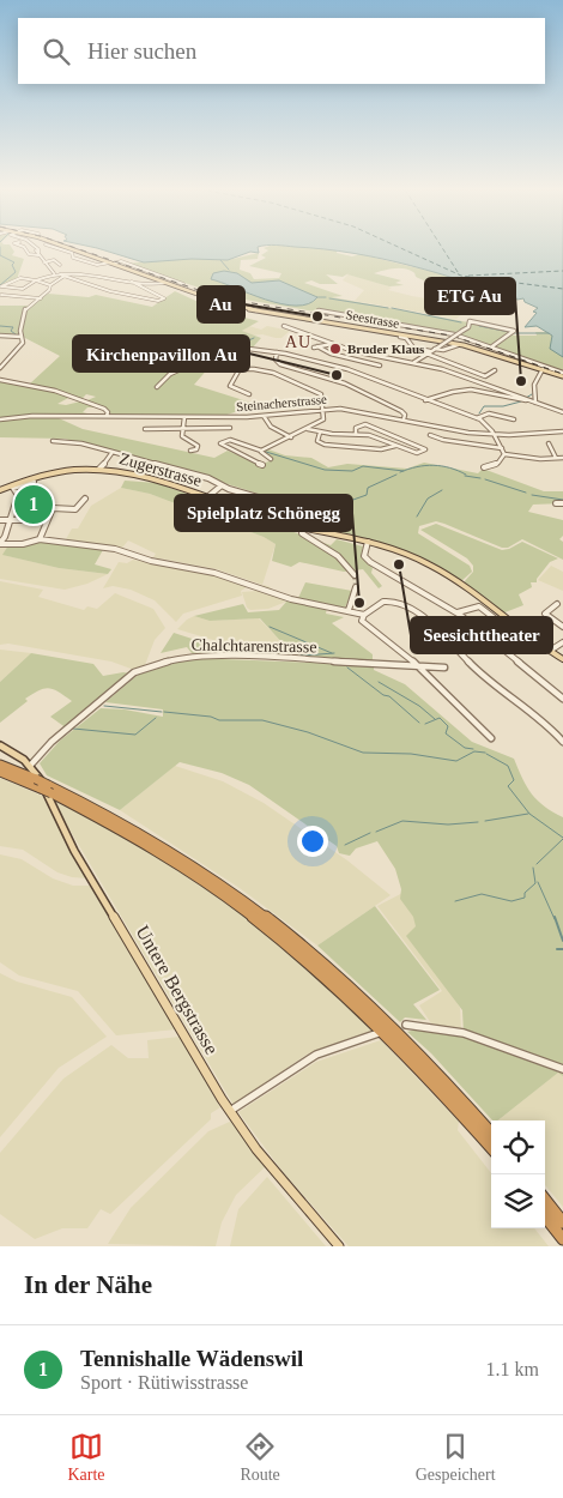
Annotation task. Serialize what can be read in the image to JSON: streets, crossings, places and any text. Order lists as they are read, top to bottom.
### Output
{
  "streets": {
    "main road": ["Seestrasse", "Zugerstrasse", "Untere Bergstrasse"],
    "street": ["Steinacherstrasse", "Chalchtarenstrasse"]
  },
  "crossings": [
    ["Chalchtarenstrasse", "Untere Bergstrasse"]
  ],
  "districts": ["AU"],
  "places": [
    "Au",
    "Bruder Klaus",
    "Kirchenpavillon Au",
    "ETG Au",
    "Seesichttheater",
    "Spielplatz Schönegg"
  ],
  "page": {
    "search": "Hier suchen",
    "pins": "1",
    "heading": "In der Nähe",
    "list": [
      {
        "mark": "1",
        "name": "Tennishalle Wädenswil",
        "note": "Sport · Rütiwisstrasse",
        "value": "1.1 km"
      }
    ],
    "nav": ["Karte", "Route", "Gespeichert"]
  }
}
